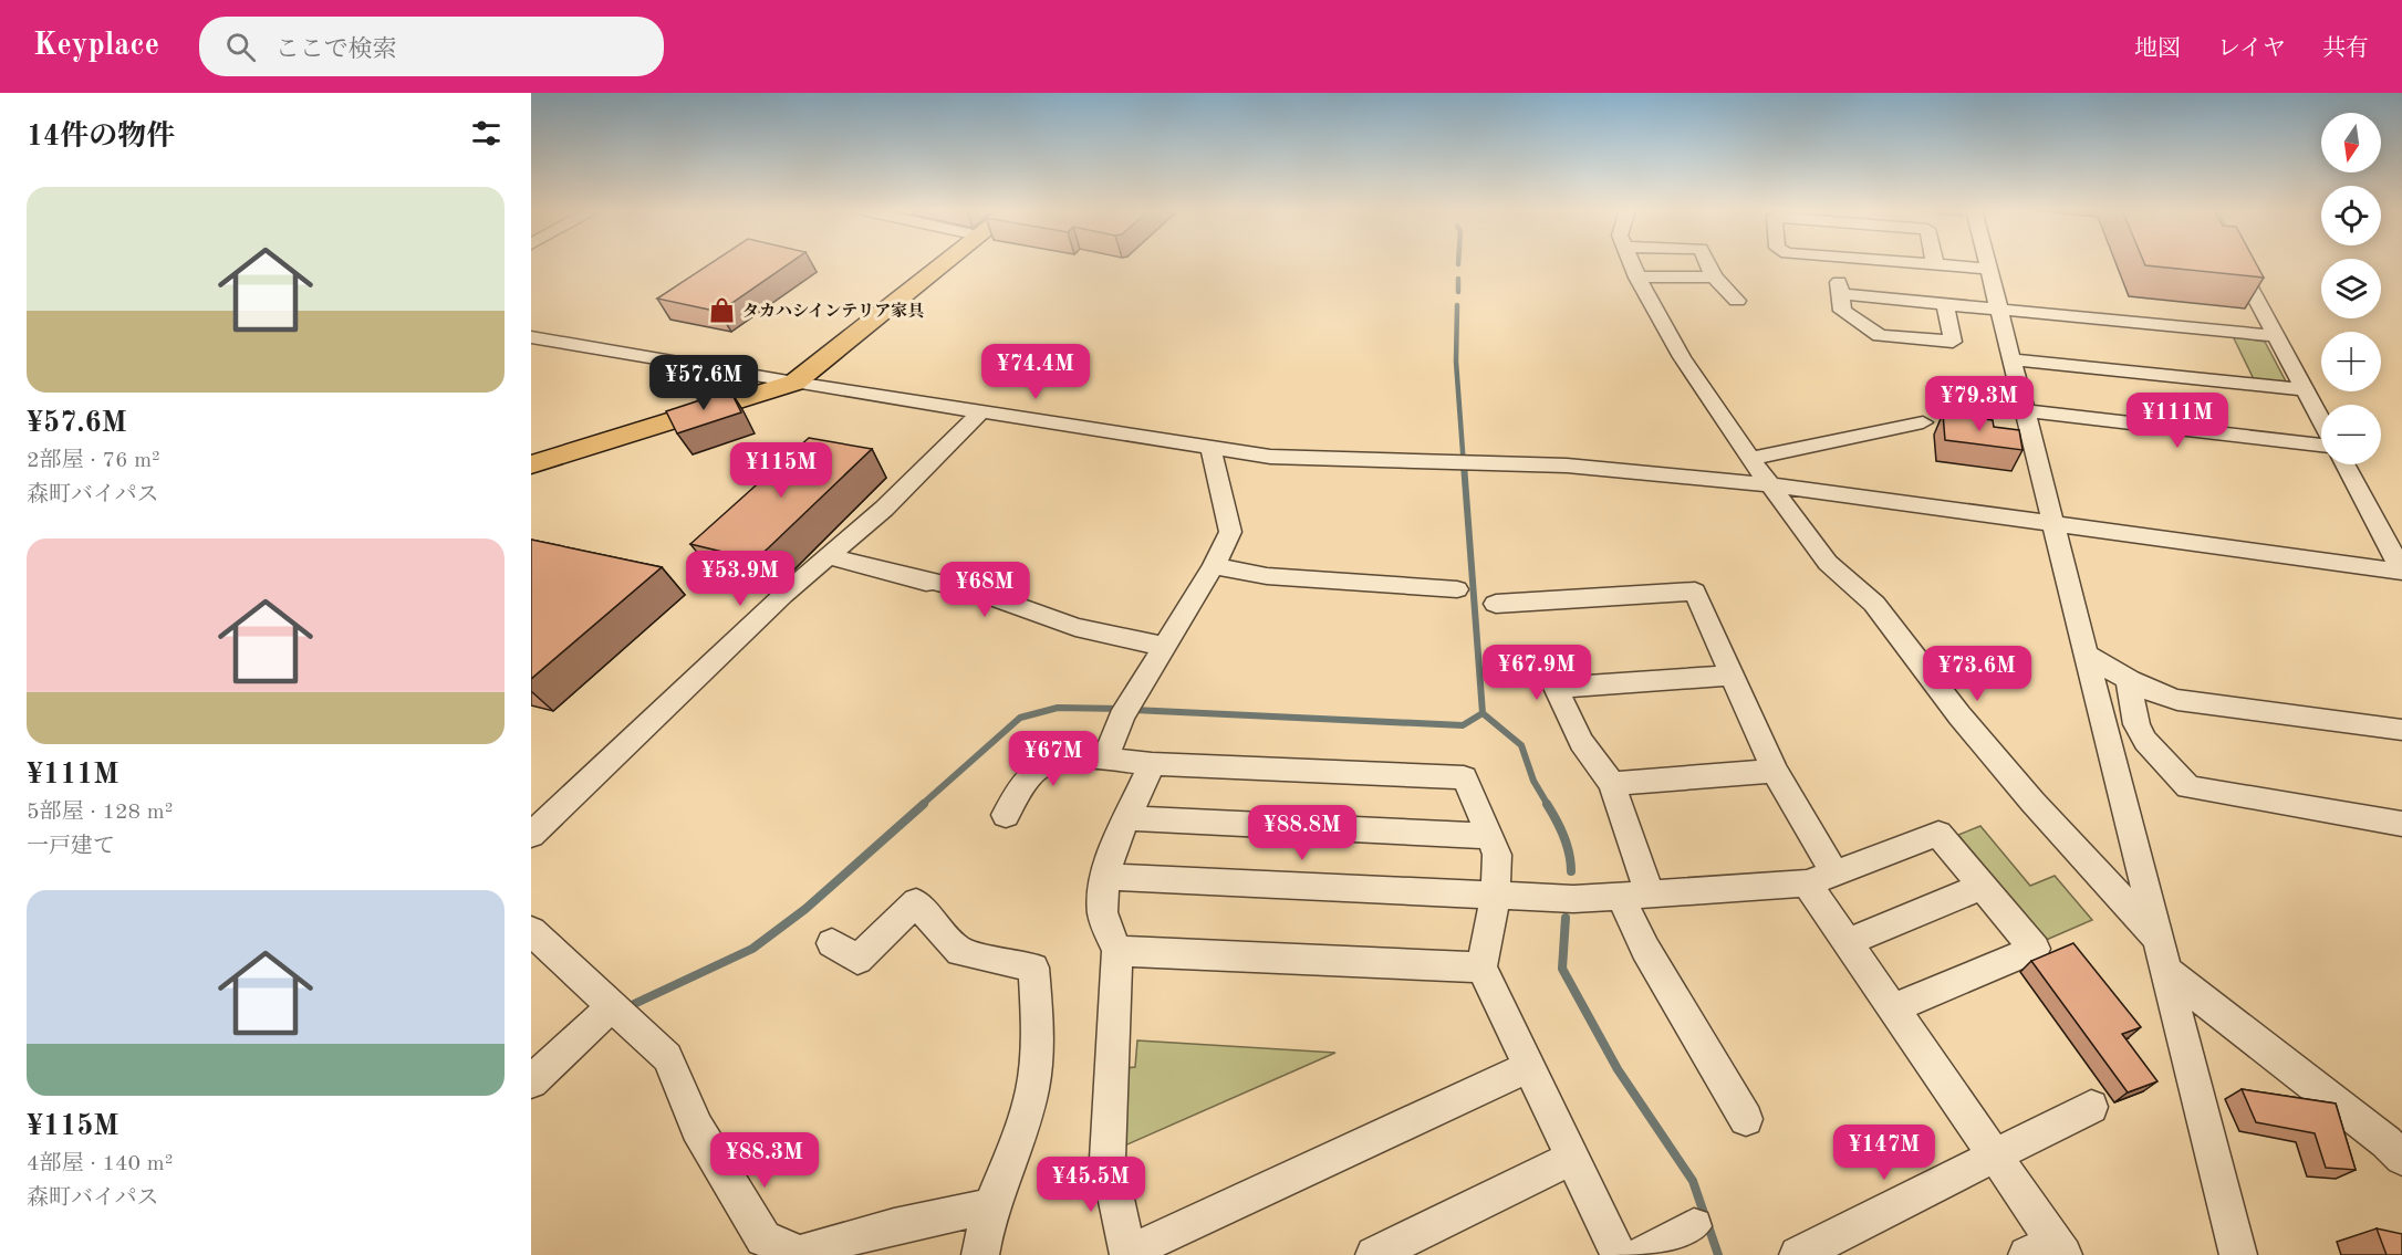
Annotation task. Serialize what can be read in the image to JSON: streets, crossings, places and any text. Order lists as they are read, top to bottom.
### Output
{
  "places": {
    "shop": ["タカハシインテリア家具"]
  },
  "north": "bottom",
  "page": {
    "header": "Keyplace",
    "search": "ここで検索",
    "nav": ["地図", "レイヤ", "共有"],
    "heading": "14件の物件",
    "map_buttons": ["+", "−"],
    "list": [
      {
        "name": "¥57.6M",
        "note": "2部屋 · 76 m² · 森町バイパス"
      },
      {
        "name": "¥111M",
        "note": "5部屋 · 128 m² · 一戸建て"
      },
      {
        "name": "¥115M",
        "note": "4部屋 · 140 m² · 森町バイパス"
      }
    ],
    "price": [
      "¥74.4M",
      "¥57.6M",
      "¥79.3M",
      "¥111M",
      "¥115M",
      "¥53.9M",
      "¥68M",
      "¥67.9M",
      "¥73.6M",
      "¥67M",
      "¥88.8M",
      "¥147M",
      "¥88.3M",
      "¥45.5M"
    ]
  }
}
